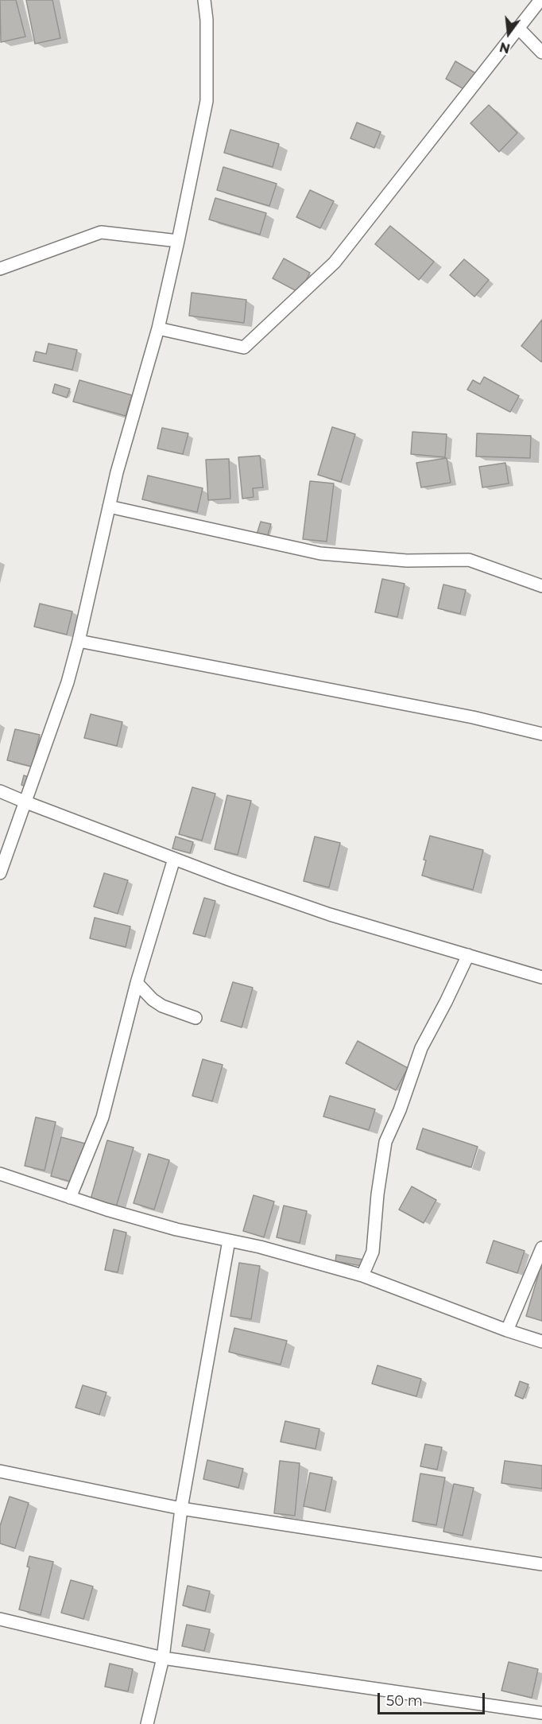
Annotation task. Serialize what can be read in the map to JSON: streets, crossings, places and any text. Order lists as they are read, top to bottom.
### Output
{
  "scale_bar": "50 m",
  "north": "bottom"
}
